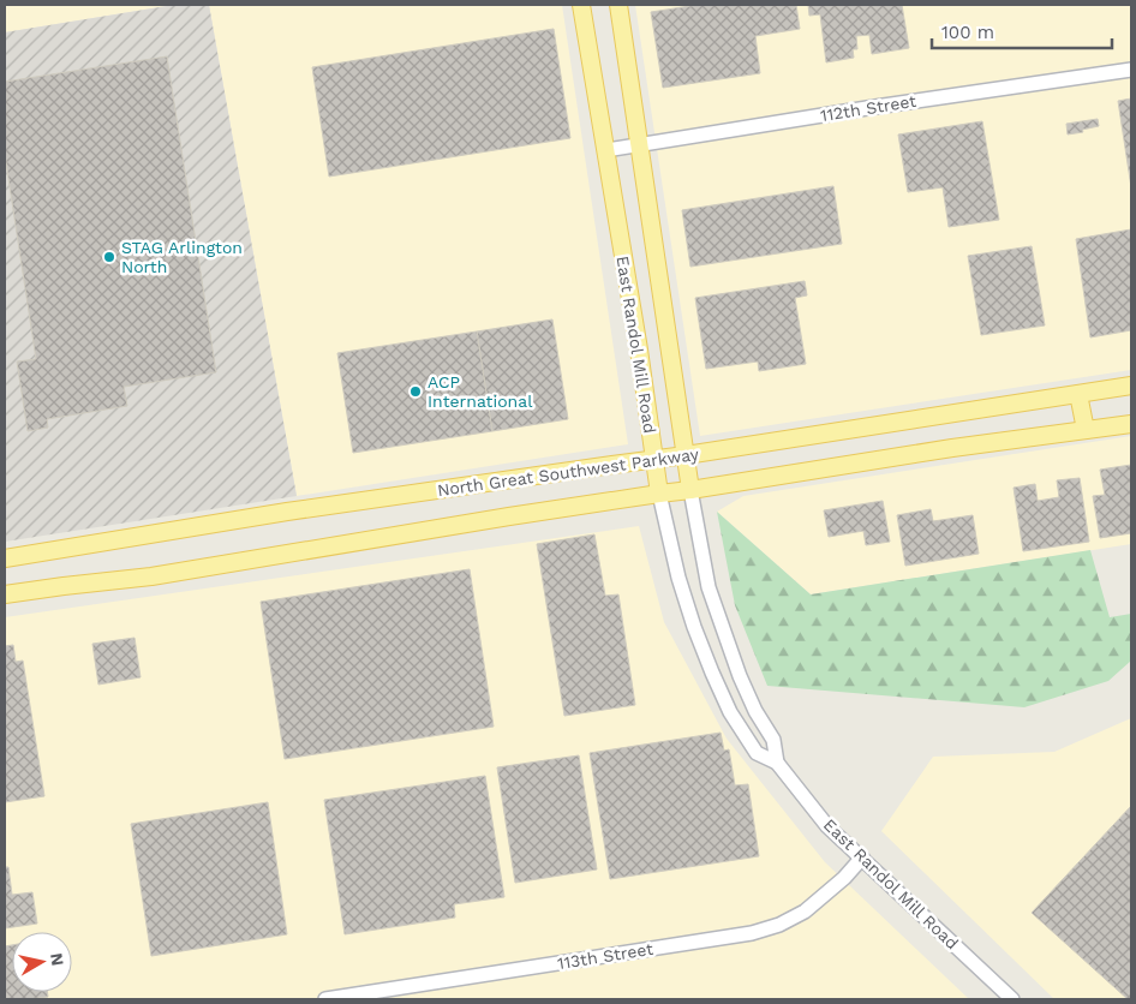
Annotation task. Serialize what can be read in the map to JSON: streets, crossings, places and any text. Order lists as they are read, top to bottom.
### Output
{
  "streets": {
    "main road": ["East Randol Mill Road", "North Great Southwest Parkway"],
    "street": ["112th Street", "113th Street"]
  },
  "crossings": [
    ["112th Street", "East Randol Mill Road"],
    ["East Randol Mill Road", "North Great Southwest Parkway"],
    ["East Randol Mill Road", "113th Street"]
  ],
  "places": ["STAG Arlington North", "ACP International"],
  "scale_bar": "100 m",
  "north": "right"
}
